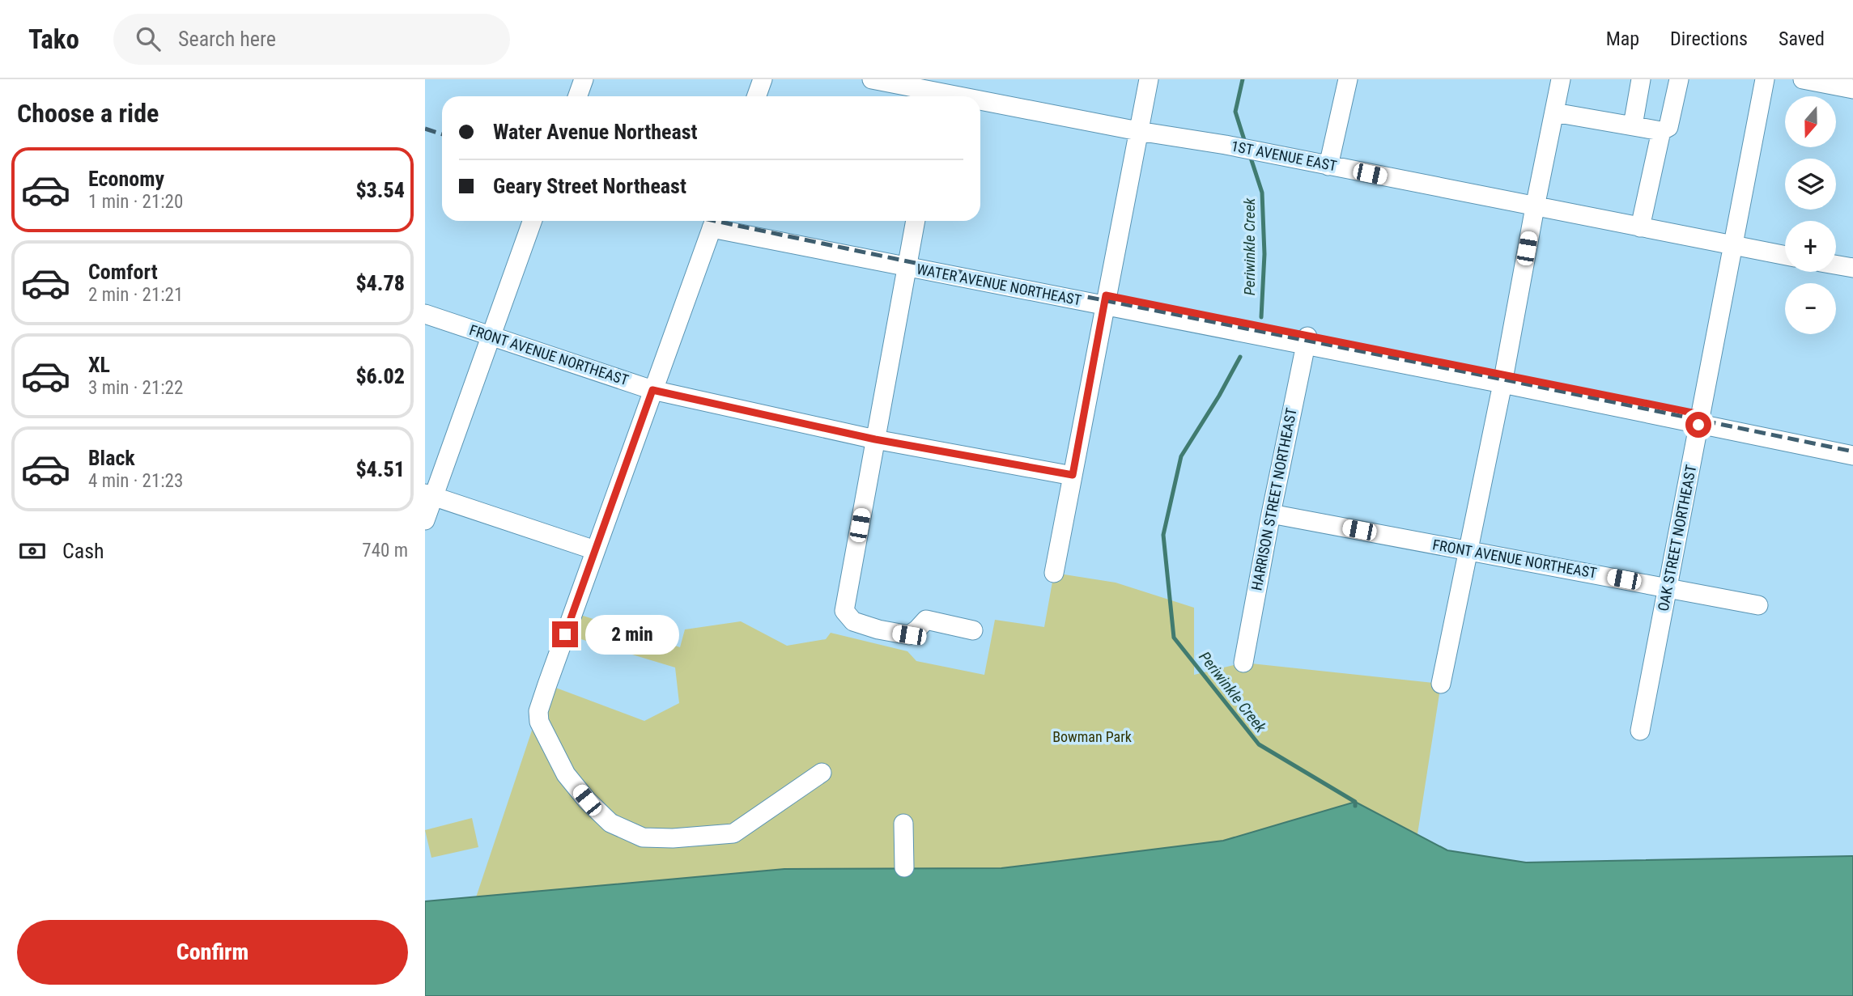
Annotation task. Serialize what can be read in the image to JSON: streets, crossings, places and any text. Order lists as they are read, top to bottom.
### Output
{
  "streets": {
    "street": [
      "1ST AVENUE EAST",
      "WATER AVENUE NORTHEAST",
      "FRONT AVENUE NORTHEAST",
      "HARRISON STREET NORTHEAST",
      "OAK STREET NORTHEAST"
    ]
  },
  "crossings": [
    ["1ST AVENUE EAST", "OAK STREET NORTHEAST"],
    ["WATER AVENUE NORTHEAST", "HARRISON STREET NORTHEAST"],
    ["WATER AVENUE NORTHEAST", "OAK STREET NORTHEAST"],
    ["FRONT AVENUE NORTHEAST", "HARRISON STREET NORTHEAST"],
    ["FRONT AVENUE NORTHEAST", "OAK STREET NORTHEAST"]
  ],
  "water": ["Periwinkle Creek"],
  "parks": ["Bowman Park"],
  "north": "bottom",
  "page": {
    "header": "Tako",
    "search": "Search here",
    "nav": ["Map", "Directions", "Saved"],
    "heading": "Choose a ride",
    "map_buttons": ["+", "−"],
    "banner": ["Water Avenue Northeast", "Geary Street Northeast"],
    "list": [
      {
        "name": "Economy",
        "note": "1 min · 21:20",
        "value": "$3.54"
      },
      {
        "name": "Comfort",
        "note": "2 min · 21:21",
        "value": "$4.78"
      },
      {
        "name": "XL",
        "note": "3 min · 21:22",
        "value": "$6.02"
      },
      {
        "name": "Black",
        "note": "4 min · 21:23",
        "value": "$4.51"
      }
    ],
    "pay": ["Cash", "740 m"],
    "bubble": "2 min",
    "buttons": "Confirm"
  }
}
